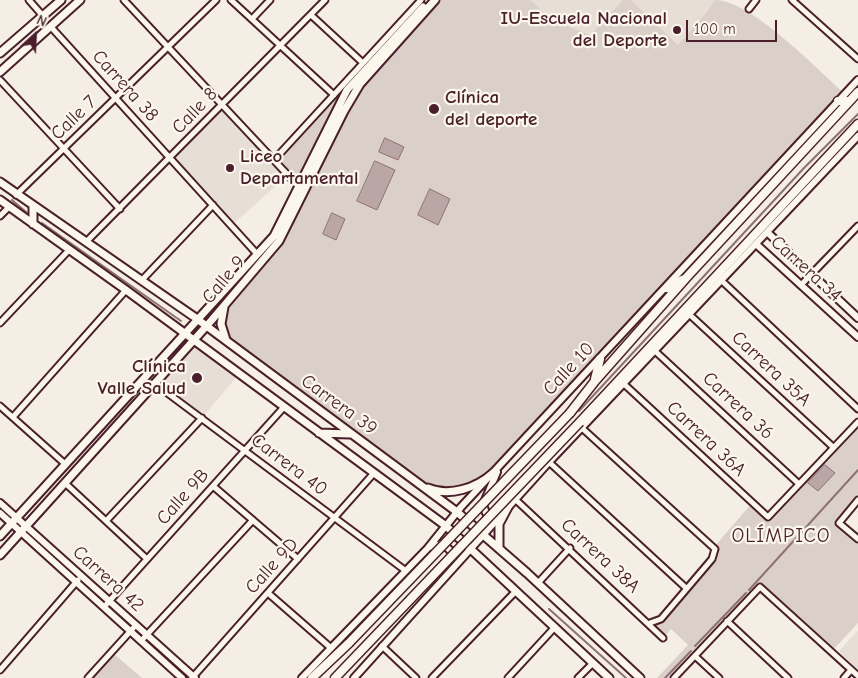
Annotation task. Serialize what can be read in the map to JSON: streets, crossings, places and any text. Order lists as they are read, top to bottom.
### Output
{
  "streets": {
    "main road": ["Calle 9", "Calle 10", "Carrera 39"],
    "street": [
      "Carrera 38",
      "Calle 8",
      "Calle 7",
      "Carrera 34",
      "Carrera 35A",
      "Carrera 36",
      "Carrera 36A",
      "Carrera 40",
      "Calle 9B",
      "Carrera 38A",
      "Calle 9D",
      "Carrera 42"
    ]
  },
  "crossings": [
    ["Carrera 38", "Calle 8"],
    ["Carrera 38", "Calle 7"],
    ["Carrera 38", "Calle 9"],
    ["Calle 8", "Carrera 39"],
    ["Calle 7", "Carrera 39"],
    ["Calle 9", "Carrera 39"],
    ["Calle 9", "Carrera 40"],
    ["Calle 9", "Carrera 42"],
    ["Calle 10", "Carrera 39"],
    ["Calle 10", "Carrera 40"],
    ["Carrera 39", "Calle 9B"],
    ["Carrera 39", "Calle 9D"],
    ["Carrera 36", "Carrera 36A"],
    ["Carrera 40", "Calle 9B"],
    ["Carrera 40", "Calle 9D"],
    ["Calle 9B", "Carrera 42"],
    ["Calle 9D", "Carrera 42"]
  ],
  "districts": ["OLÍMPICO"],
  "places": [
    "IU-Escuela Nacional del Deporte",
    "Clínica del deporte",
    "Liceo Departamental",
    "Clínica Valle Salud"
  ],
  "scale_bar": "100 m",
  "north": "top right"
}
